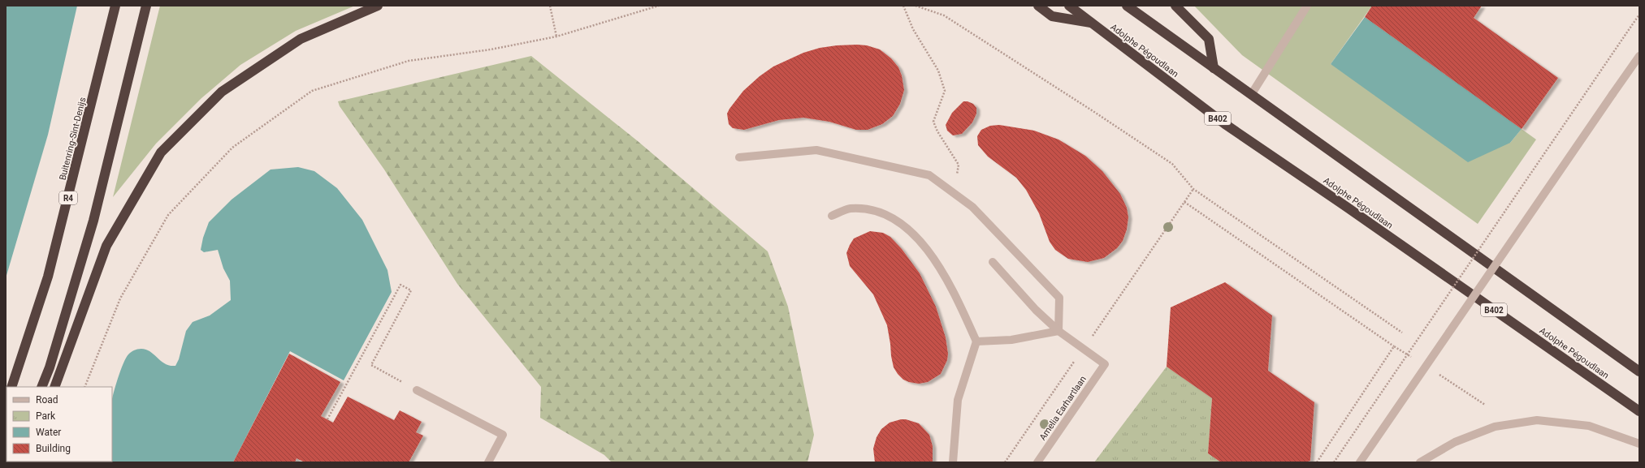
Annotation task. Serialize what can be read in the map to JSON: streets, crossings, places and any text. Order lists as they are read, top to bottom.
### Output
{
  "streets": {
    "highway": [
      "Adolphe Pégoudlaan",
      "B402",
      "Buitenring-Sint-Denijs",
      "R4"
    ],
    "street": ["Amelia Earhartlaan"]
  },
  "legend": [
    "Road",
    "Park",
    "Water",
    "Building"
  ]
}
